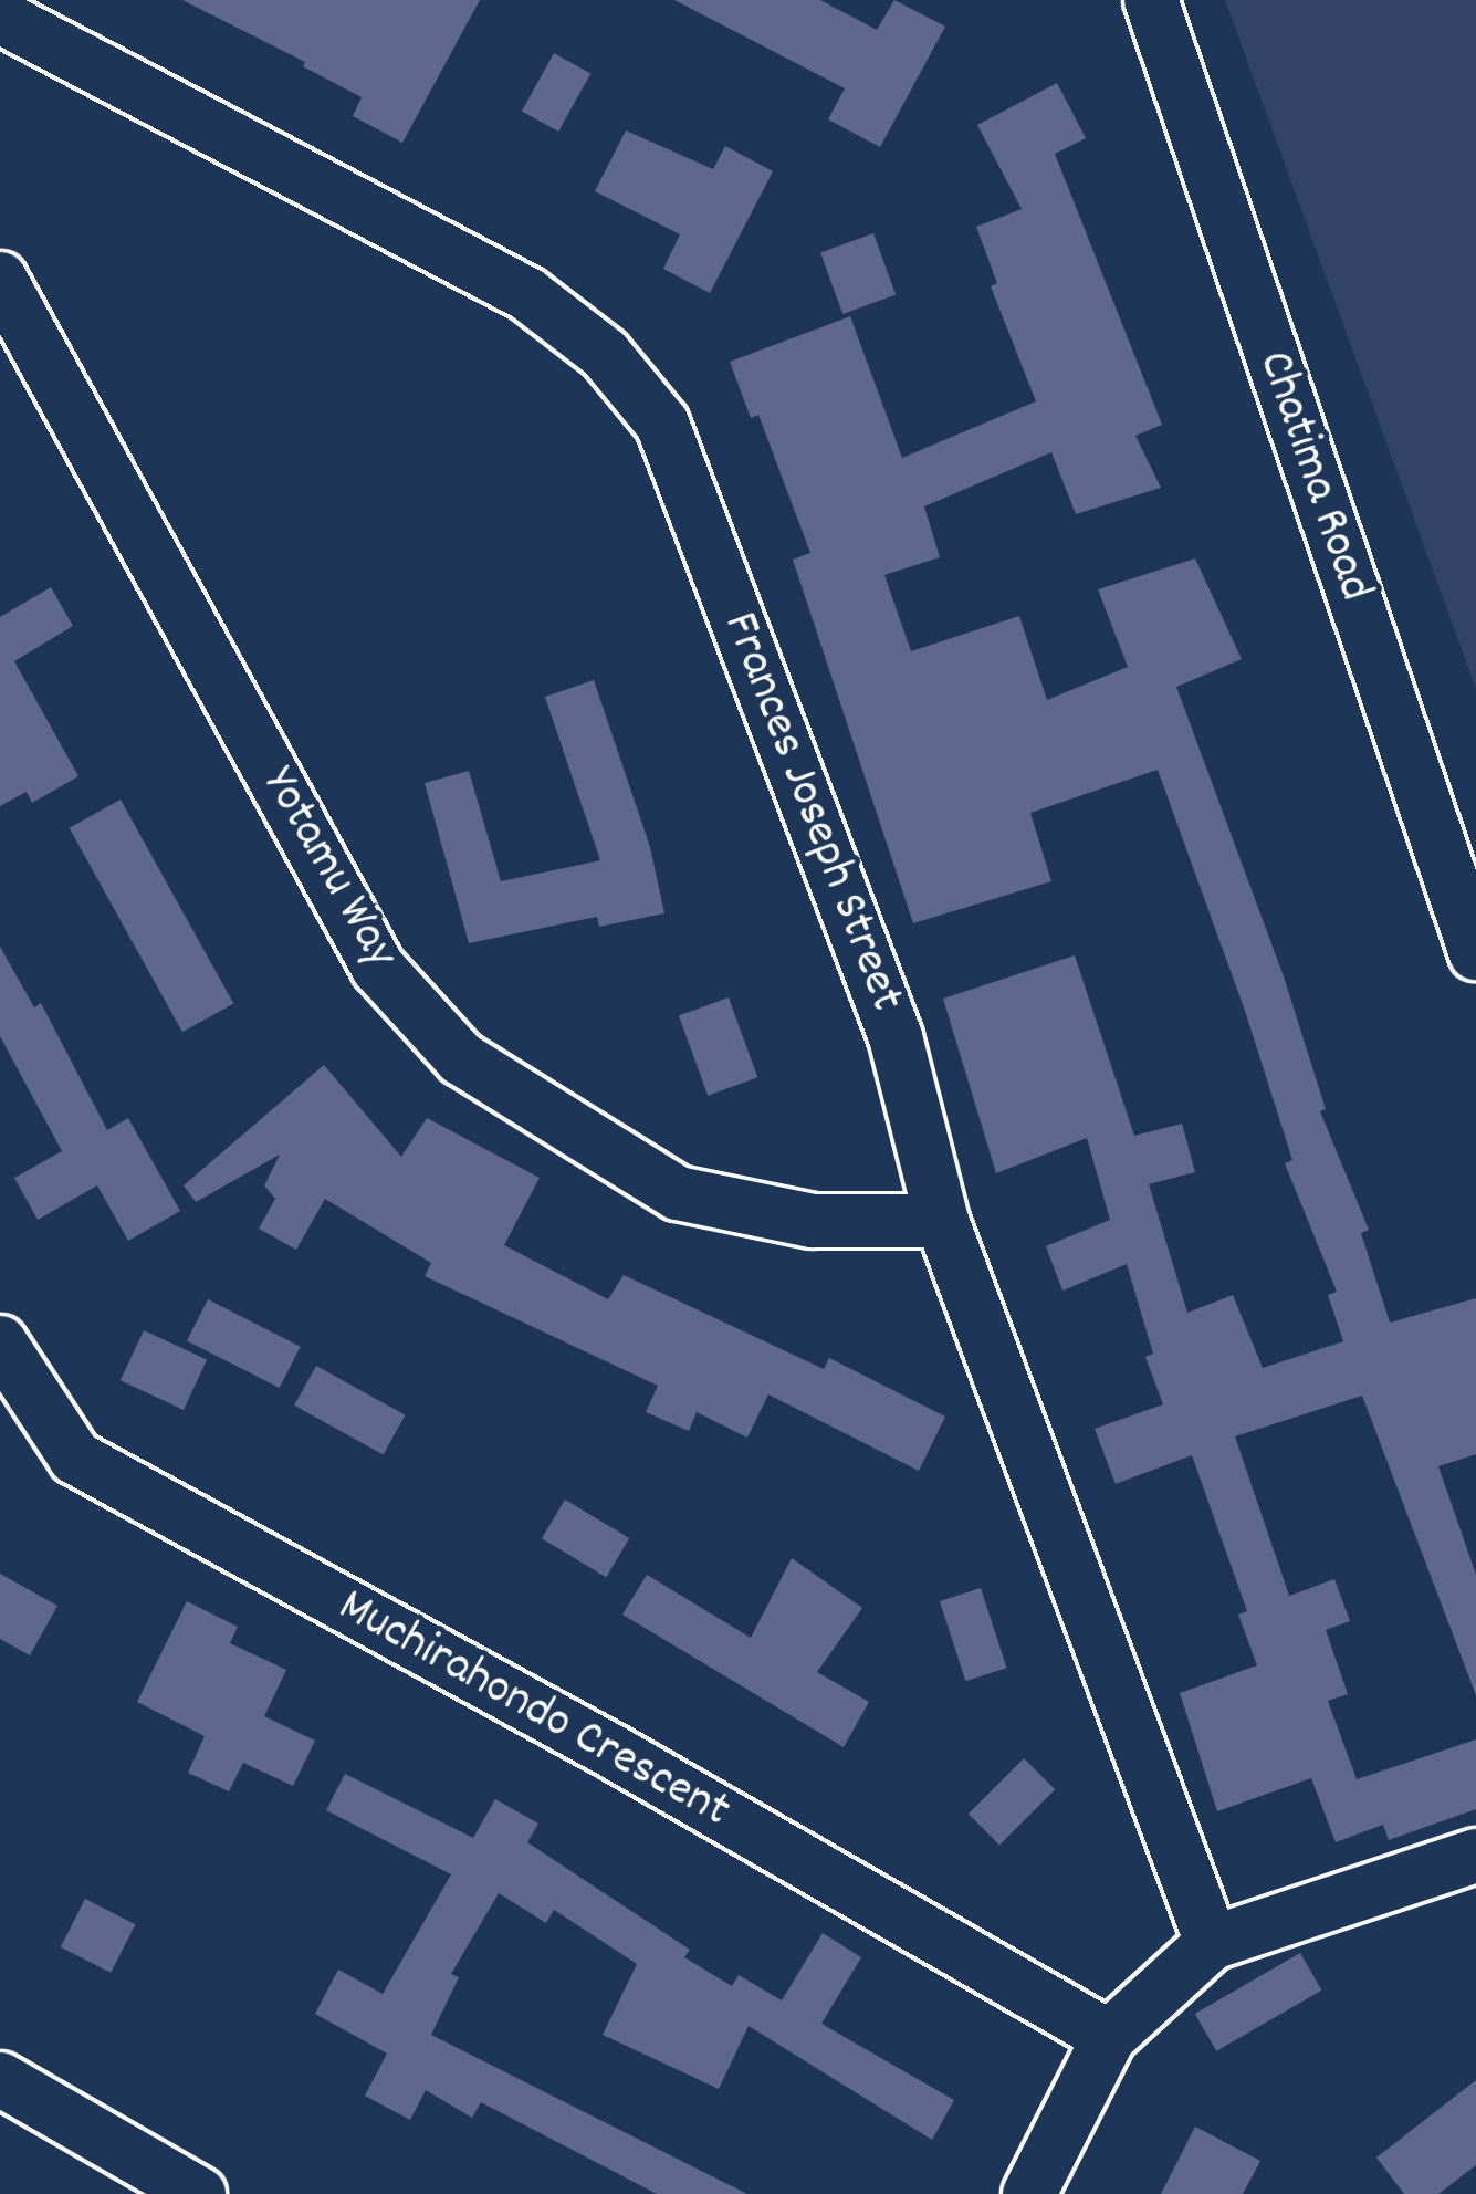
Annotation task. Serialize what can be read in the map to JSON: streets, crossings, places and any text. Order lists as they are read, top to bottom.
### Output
{
  "streets": {
    "street": [
      "Chatima Road",
      "Frances Joseph Street",
      "Yotamu Way",
      "Muchirahondo Crescent"
    ]
  },
  "crossings": [
    ["Frances Joseph Street", "Yotamu Way"]
  ]
}
